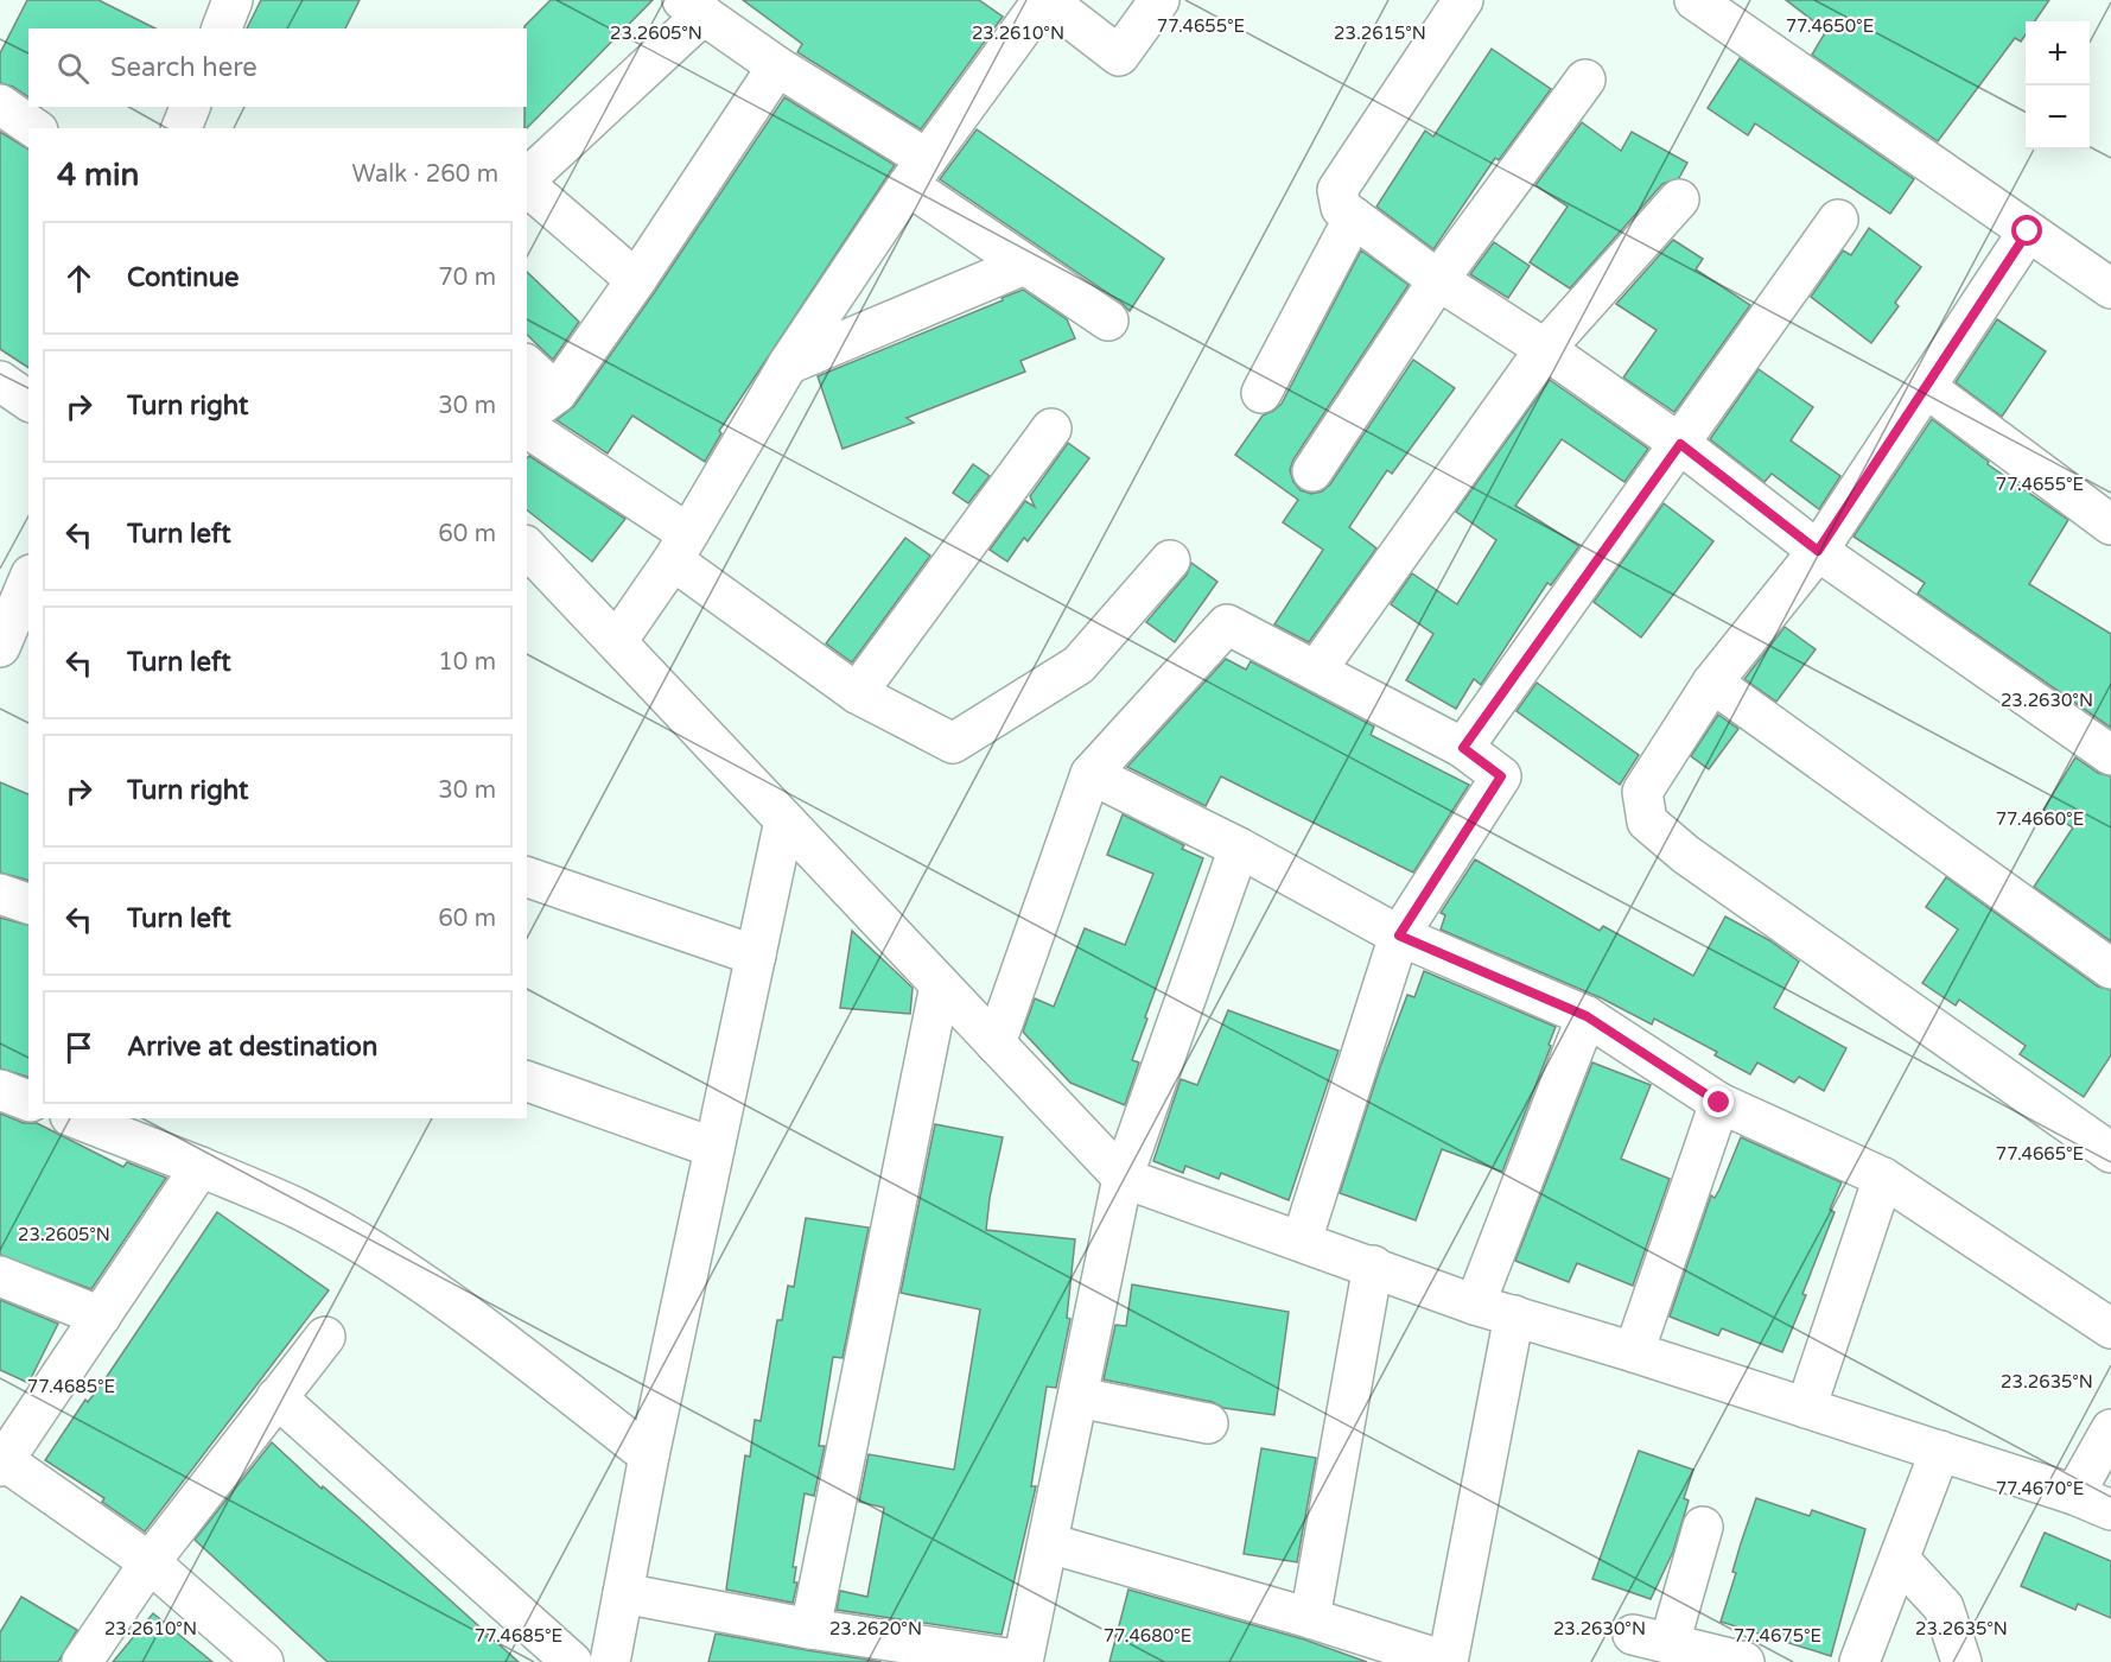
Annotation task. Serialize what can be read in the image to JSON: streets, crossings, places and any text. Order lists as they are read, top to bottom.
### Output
{
  "page": {
    "map_buttons": ["+", "−"],
    "search": "Search here",
    "heading": ["4 min", "Walk · 260 m"],
    "list": [
      ["Continue", "70 m"],
      ["Turn right", "30 m"],
      ["Turn left", "60 m"],
      ["Turn left", "10 m"],
      ["Turn right", "30 m"],
      ["Turn left", "60 m"],
      "Arrive at destination"
    ]
  },
  "coordinates": [
    "77.4655°E",
    "77.4650°E",
    "23.2605°N",
    "23.2610°N",
    "23.2615°N",
    "23.2630°N",
    "77.4660°E",
    "77.4665°E",
    "23.2635°N",
    "77.4685°E",
    "77.4670°E",
    "23.2620°N",
    "77.4680°E",
    "77.4675°E"
  ]
}
